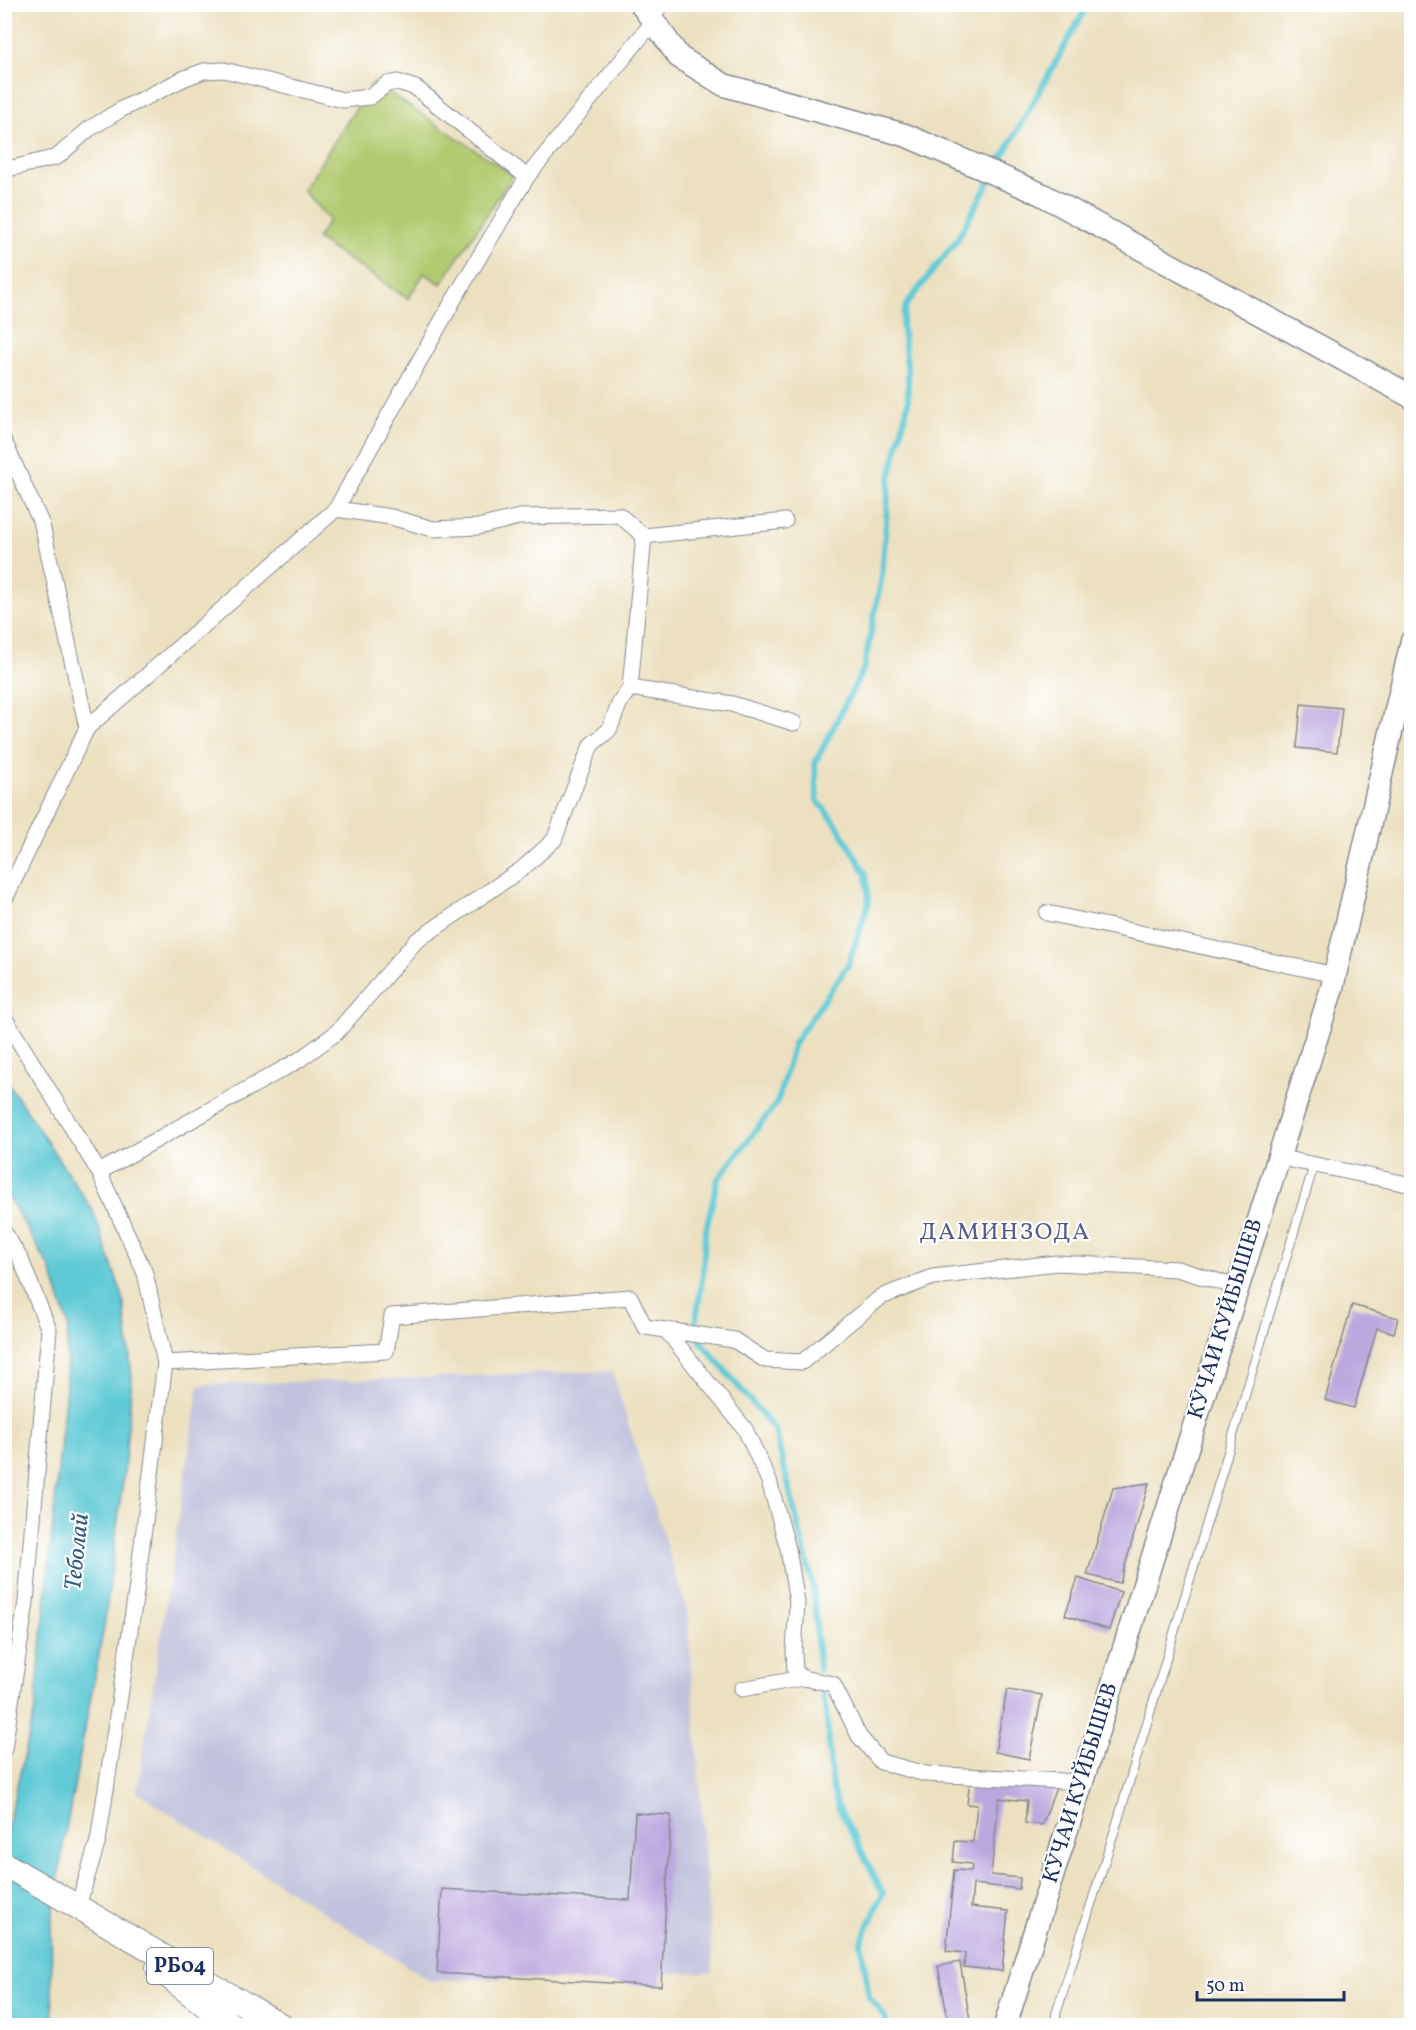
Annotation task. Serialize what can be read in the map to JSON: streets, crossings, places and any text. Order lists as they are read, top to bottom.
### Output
{
  "streets": {
    "main road": ["КӮЧАИ КУЙБЫШЕВ", "РБ04"]
  },
  "districts": ["ДАМИНЗОДА"],
  "water": ["Теболай"],
  "scale_bar": "50 m"
}
